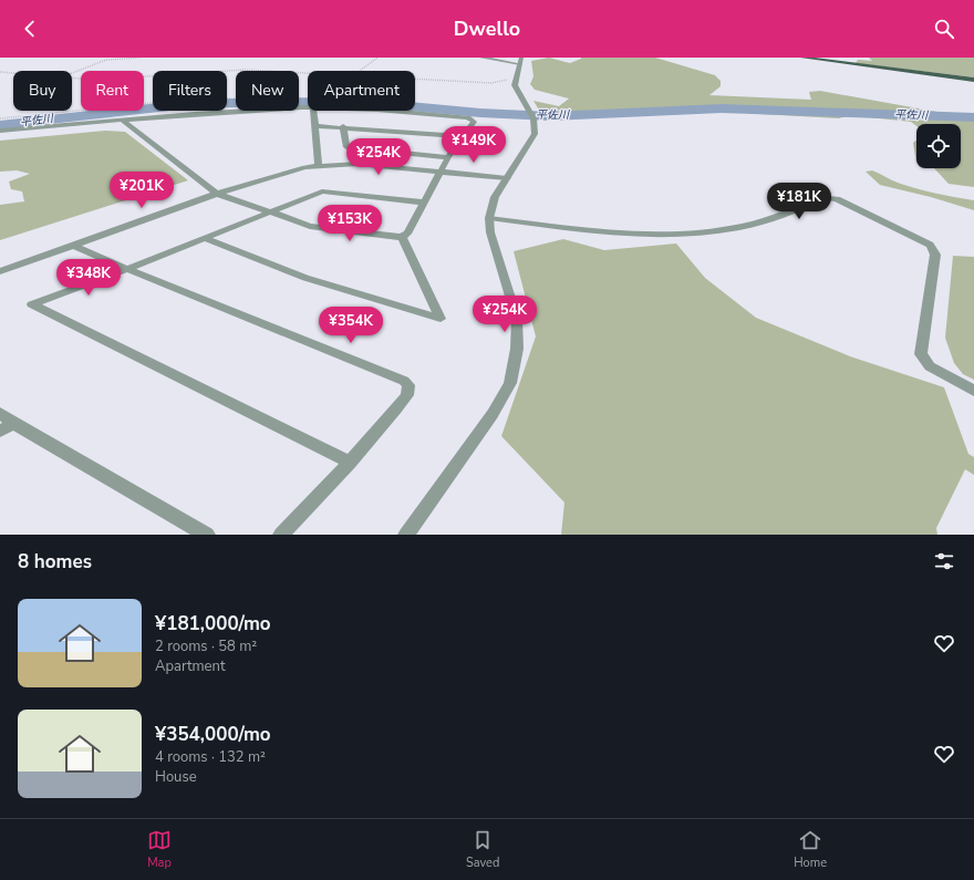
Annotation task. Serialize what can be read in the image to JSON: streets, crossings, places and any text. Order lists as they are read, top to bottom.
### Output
{
  "water": ["平佐川"],
  "page": {
    "header": "Dwello",
    "chip": [
      "Buy",
      "Rent",
      "Filters",
      "New",
      "Apartment"
    ],
    "price": [
      "¥149K",
      "¥254K",
      "¥201K",
      "¥181K",
      "¥153K",
      "¥348K",
      "¥254K",
      "¥354K"
    ],
    "heading": "8 homes",
    "list": [
      {
        "name": "¥181,000/mo",
        "note": "2 rooms · 58 m² · Apartment"
      },
      {
        "name": "¥354,000/mo",
        "note": "4 rooms · 132 m² · House"
      }
    ],
    "tabs": ["Map", "Saved", "Home"]
  }
}
